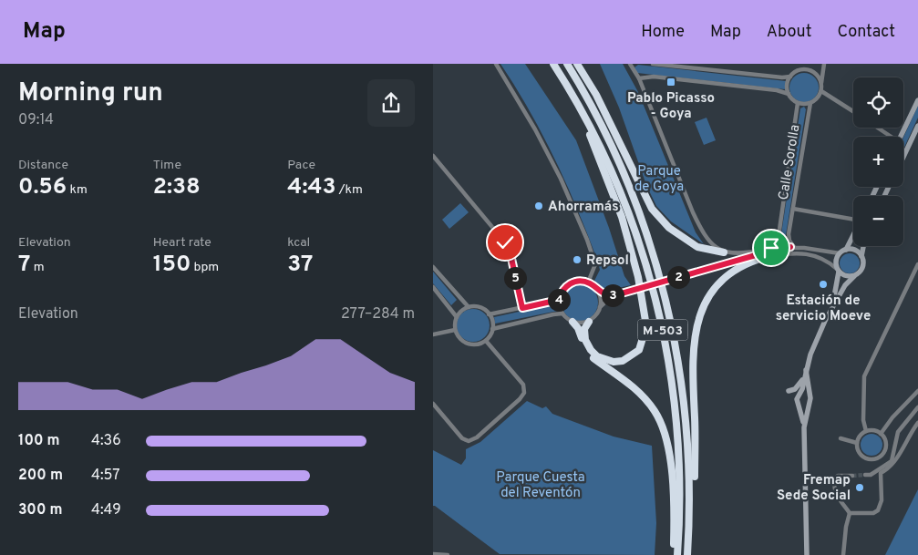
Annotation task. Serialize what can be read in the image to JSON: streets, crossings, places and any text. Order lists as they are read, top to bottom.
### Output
{
  "streets": {
    "highway": ["M-503"],
    "street": ["Calle Sorolla"]
  },
  "crossings": [
    ["Calle Sorolla", "M-503"]
  ],
  "parks": ["Parque de Goya", "Parque Cuesta del Reventón"],
  "places": {
    "transit": ["Pablo Picasso - Goya"],
    "other": [
      "Ahorramás",
      "Repsol",
      "Estación de servicio Moeve",
      "Fremap Sede Social"
    ]
  },
  "page": {
    "header": "Map",
    "nav": [
      "Home",
      "Map",
      "About",
      "Contact"
    ],
    "heading": ["Morning run", "09:14"],
    "map_buttons": ["+", "−"],
    "stats": [
      ["Distance", "0.56 km"],
      ["Time", "2:38"],
      ["Pace", "4:43 /km"],
      ["Elevation", "7 m"],
      ["Heart rate", "150 bpm"],
      ["kcal", "37"]
    ],
    "pins": [
      "2",
      "5",
      "3",
      "4"
    ],
    "chart": ["Elevation", "277–284 m"],
    "list": [
      {
        "name": "100 m",
        "note": "4:36"
      },
      {
        "name": "200 m",
        "note": "4:57"
      },
      {
        "name": "300 m",
        "note": "4:49"
      }
    ]
  }
}
